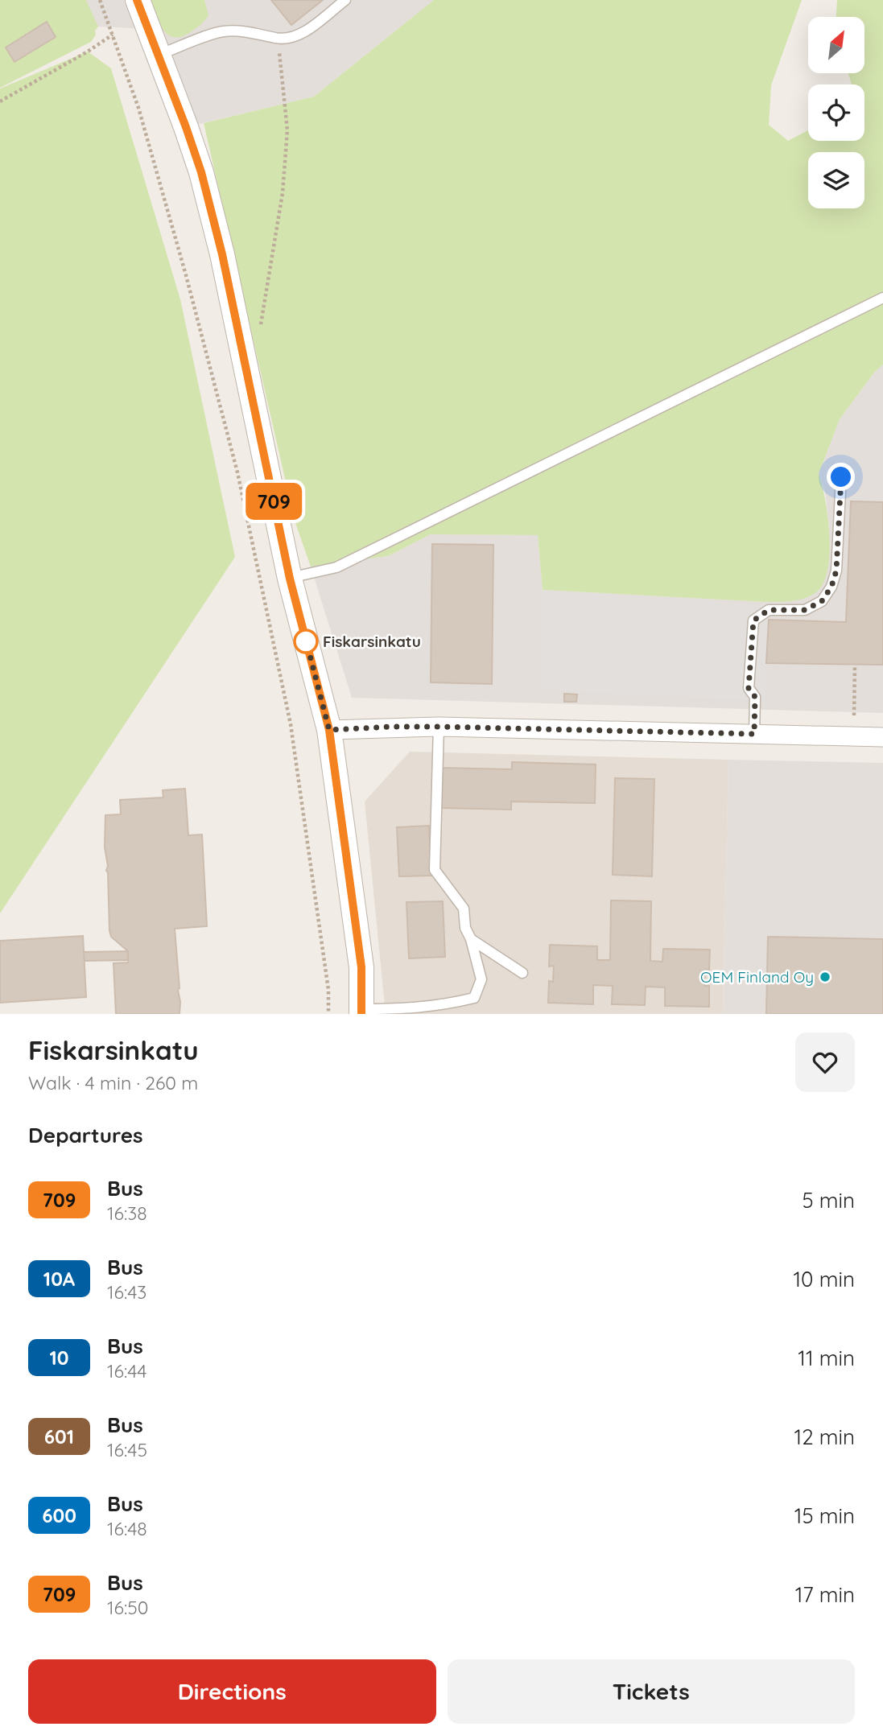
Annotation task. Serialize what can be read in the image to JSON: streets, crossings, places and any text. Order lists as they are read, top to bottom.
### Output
{
  "places": ["Fiskarsinkatu", "OEM Finland Oy"],
  "lines": ["bus line 709"],
  "north": "top right",
  "page": {
    "on_map": "709",
    "heading": [
      ["Fiskarsinkatu", "Walk · 4 min · 260 m"],
      "Departures"
    ],
    "list": [
      {
        "mark": "709",
        "name": "Bus",
        "note": "16:38",
        "value": "5 min"
      },
      {
        "mark": "10A",
        "name": "Bus",
        "note": "16:43",
        "value": "10 min"
      },
      {
        "mark": "10",
        "name": "Bus",
        "note": "16:44",
        "value": "11 min"
      },
      {
        "mark": "601",
        "name": "Bus",
        "note": "16:45",
        "value": "12 min"
      },
      {
        "mark": "600",
        "name": "Bus",
        "note": "16:48",
        "value": "15 min"
      },
      {
        "mark": "709",
        "name": "Bus",
        "note": "16:50",
        "value": "17 min"
      }
    ],
    "buttons": ["Directions", "Tickets"]
  }
}
